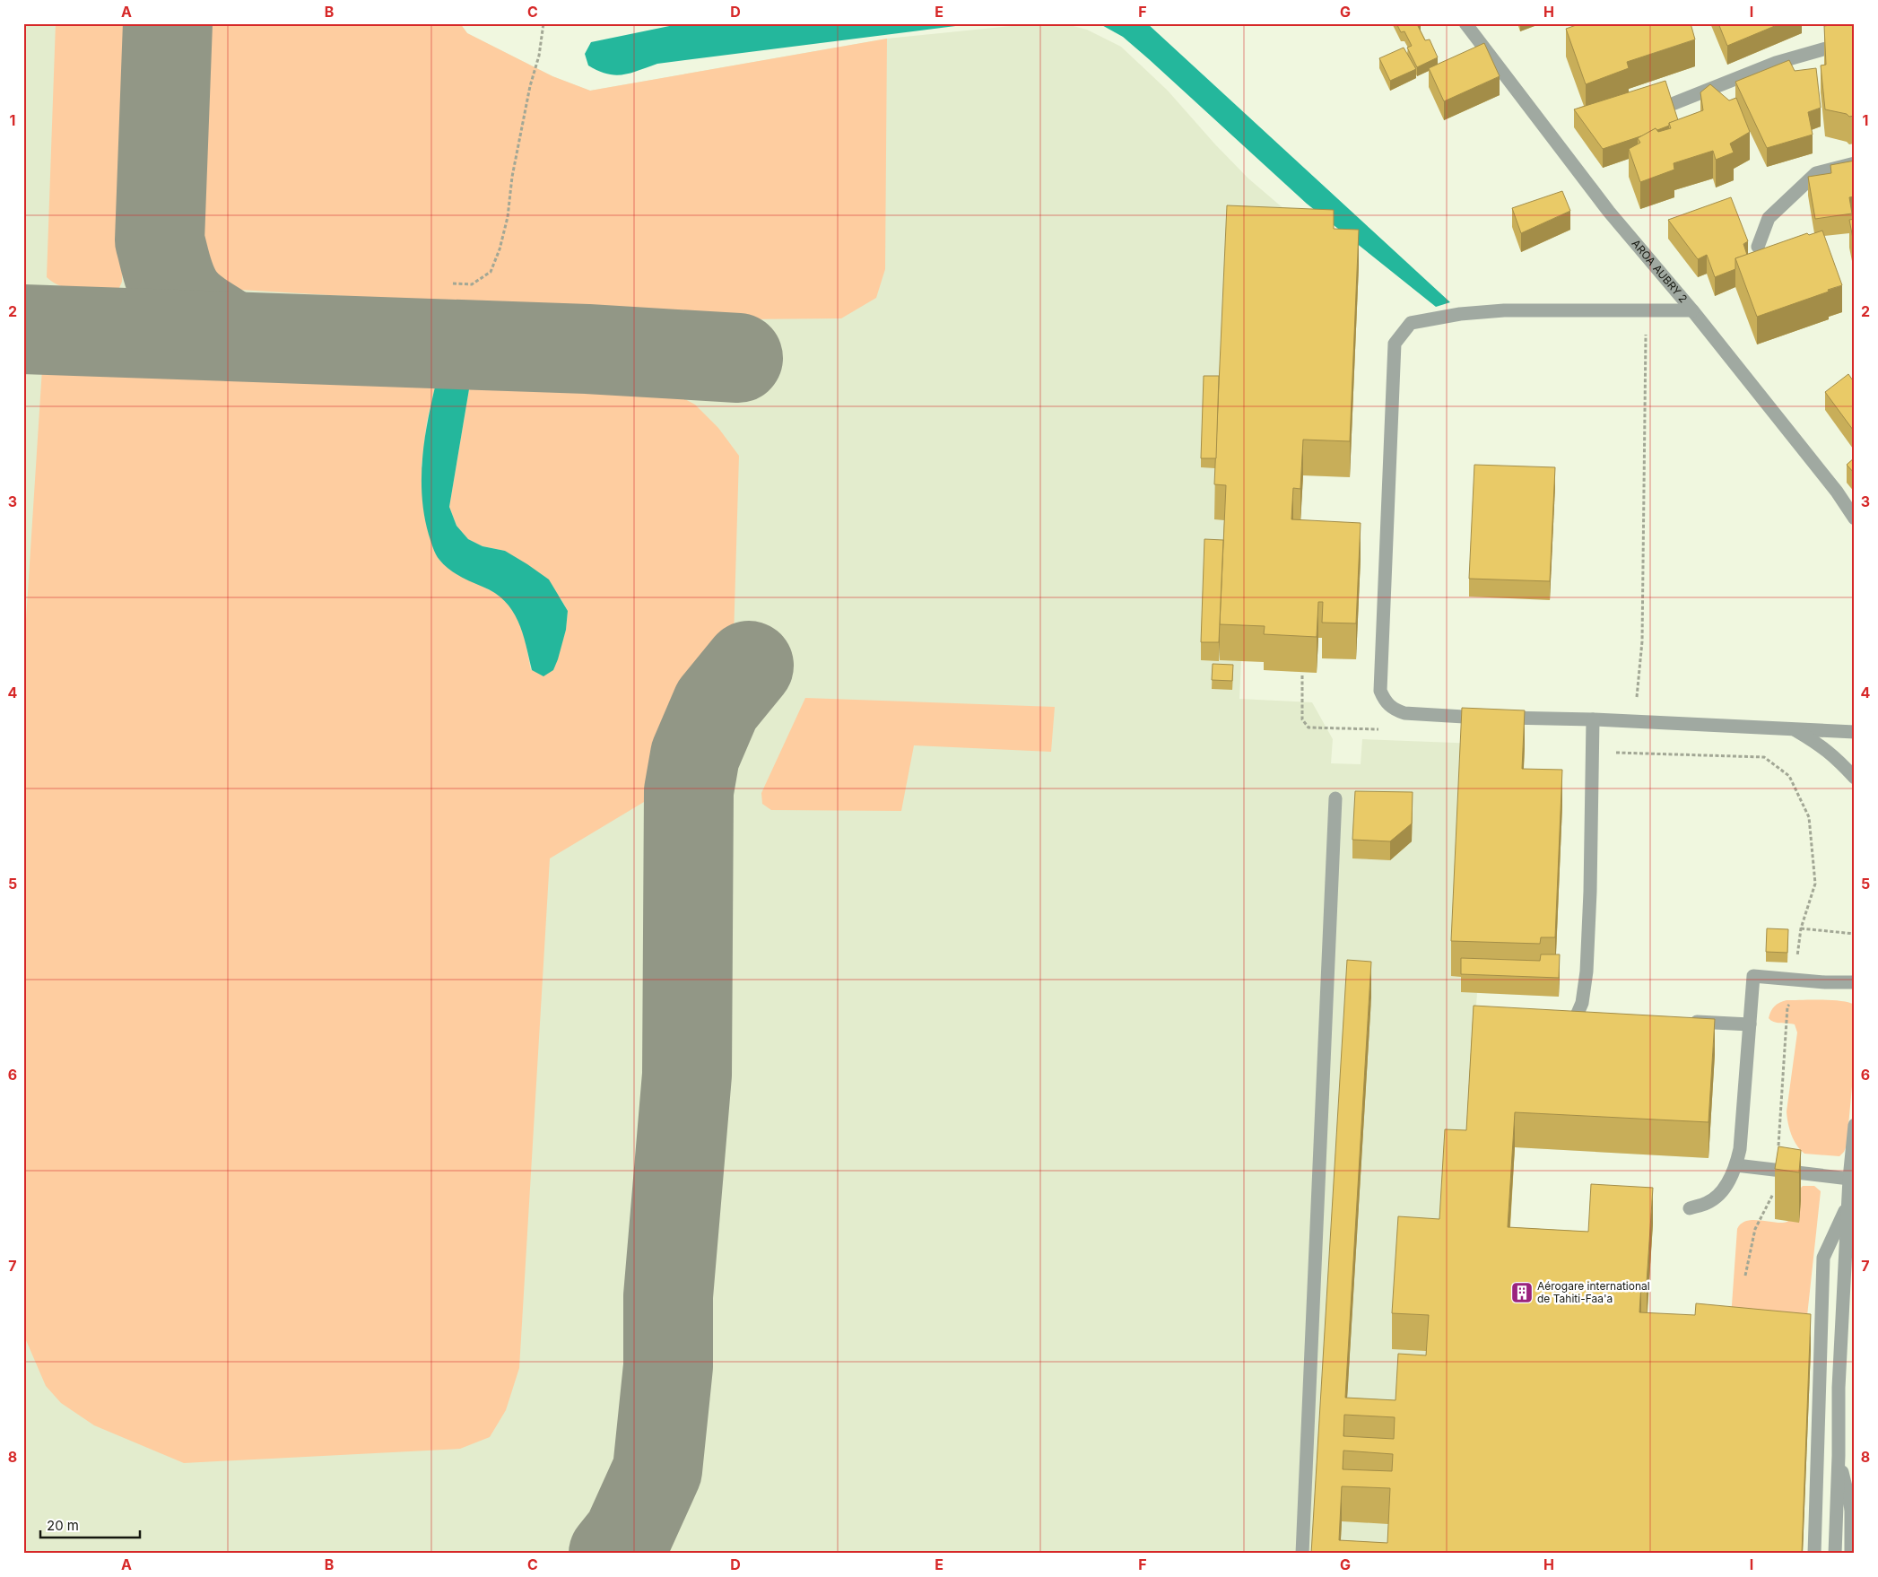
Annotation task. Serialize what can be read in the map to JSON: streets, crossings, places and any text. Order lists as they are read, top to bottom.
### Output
{
  "streets": {
    "street": ["AROA AUBRY 2"]
  },
  "places": {
    "building": ["Aérogare international de Tahiti-Faa'a"]
  },
  "scale_bar": "20 m",
  "grid": {
    "columns": [
      "A",
      "B",
      "C",
      "D",
      "E",
      "F",
      "G",
      "H",
      "I"
    ],
    "rows": [
      "1",
      "2",
      "3",
      "4",
      "5",
      "6",
      "7",
      "8"
    ]
  }
}
